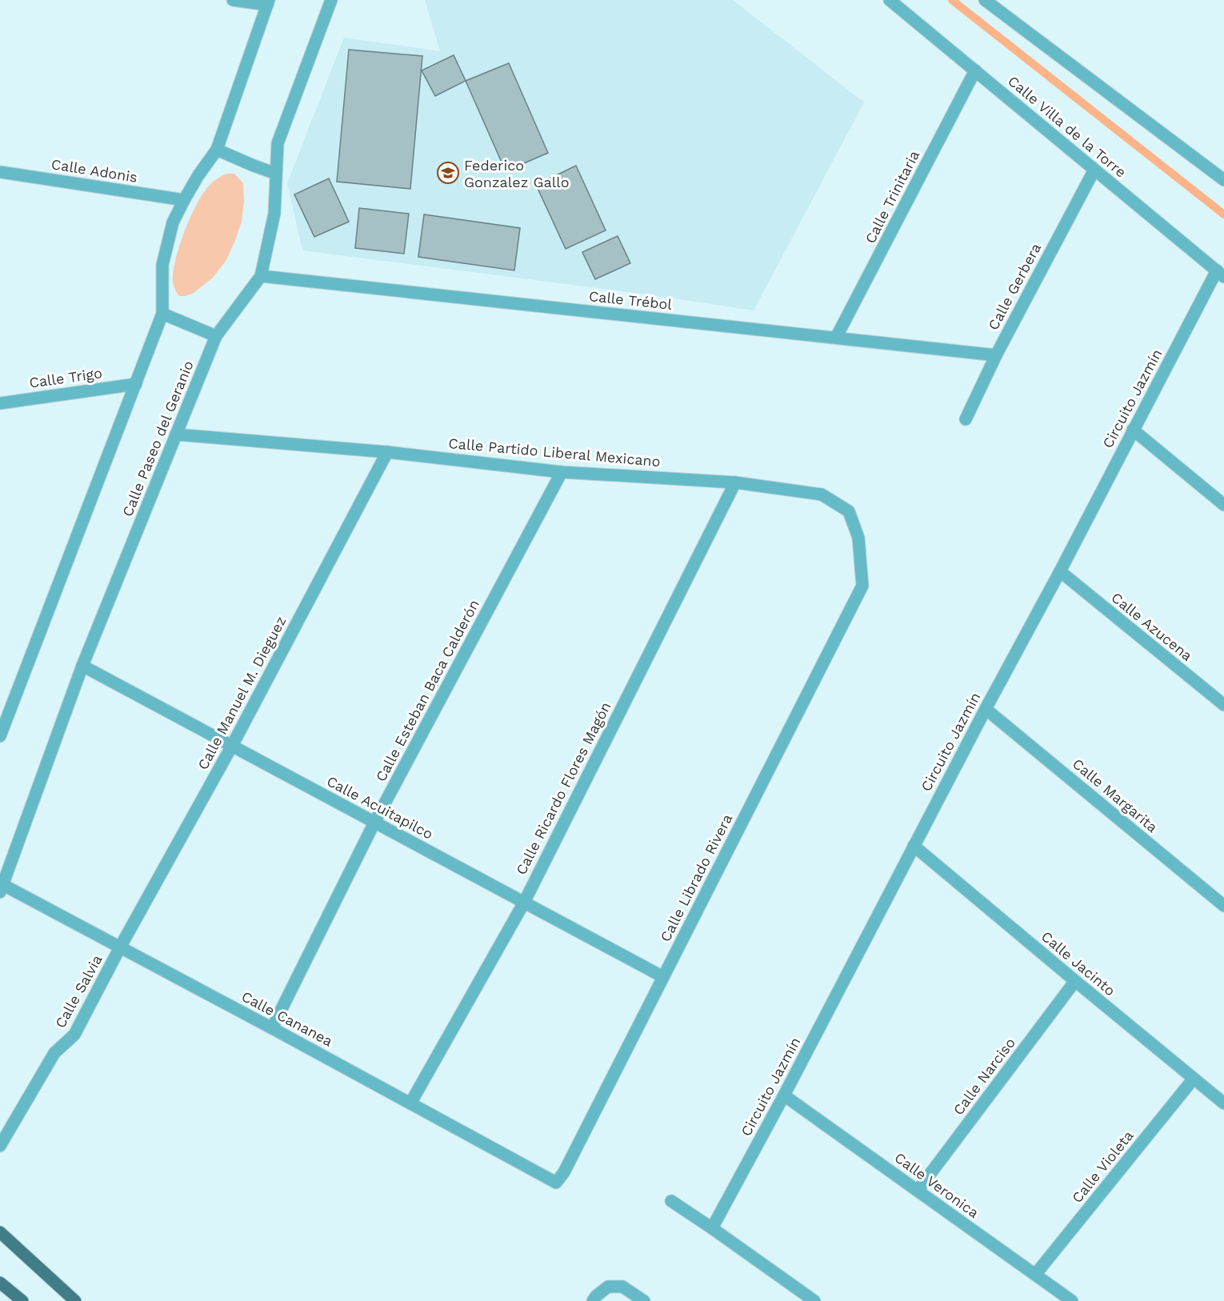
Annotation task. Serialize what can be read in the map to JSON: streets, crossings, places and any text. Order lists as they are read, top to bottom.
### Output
{
  "streets": {
    "street": [
      "Calle Villa de la Torre",
      "Calle Adonis",
      "Calle Trinitaria",
      "Calle Gerbera",
      "Calle Trébol",
      "Calle Trigo",
      "Circuito Jazmín",
      "Calle Paseo del Geranio",
      "Calle Partido Liberal Mexicano",
      "Calle Azucena",
      "Calle Esteban Baca Calderón",
      "Calle Manuel M. Dieguez",
      "Calle Ricardo Flores Magón",
      "Calle Margarita",
      "Calle Acuitapilco",
      "Calle Librado Rivera",
      "Calle Jacinto",
      "Calle Salvia",
      "Calle Cananea",
      "Calle Narciso",
      "Calle Violeta",
      "Calle Veronica"
    ]
  },
  "crossings": [
    ["Calle Villa de la Torre", "Calle Trinitaria"],
    ["Calle Villa de la Torre", "Calle Gerbera"],
    ["Calle Villa de la Torre", "Circuito Jazmín"],
    ["Calle Trinitaria", "Calle Trébol"],
    ["Calle Gerbera", "Calle Trébol"],
    ["Calle Trébol", "Calle Paseo del Geranio"],
    ["Circuito Jazmín", "Calle Azucena"],
    ["Circuito Jazmín", "Calle Margarita"],
    ["Circuito Jazmín", "Calle Jacinto"],
    ["Circuito Jazmín", "Calle Veronica"],
    ["Calle Paseo del Geranio", "Calle Partido Liberal Mexicano"],
    ["Calle Paseo del Geranio", "Calle Acuitapilco"],
    ["Calle Paseo del Geranio", "Calle Cananea"],
    ["Calle Partido Liberal Mexicano", "Calle Esteban Baca Calderón"],
    ["Calle Partido Liberal Mexicano", "Calle Manuel M. Dieguez"],
    ["Calle Partido Liberal Mexicano", "Calle Ricardo Flores Magón"],
    ["Calle Partido Liberal Mexicano", "Calle Librado Rivera"],
    ["Calle Esteban Baca Calderón", "Calle Acuitapilco"],
    ["Calle Esteban Baca Calderón", "Calle Cananea"],
    ["Calle Manuel M. Dieguez", "Calle Acuitapilco"],
    ["Calle Manuel M. Dieguez", "Calle Salvia"],
    ["Calle Manuel M. Dieguez", "Calle Cananea"],
    ["Calle Ricardo Flores Magón", "Calle Acuitapilco"],
    ["Calle Ricardo Flores Magón", "Calle Cananea"],
    ["Calle Acuitapilco", "Calle Librado Rivera"],
    ["Calle Librado Rivera", "Calle Cananea"],
    ["Calle Jacinto", "Calle Narciso"],
    ["Calle Jacinto", "Calle Violeta"],
    ["Calle Salvia", "Calle Cananea"],
    ["Calle Narciso", "Calle Veronica"],
    ["Calle Violeta", "Calle Veronica"]
  ],
  "places": {
    "school or university": ["Federico Gonzalez Gallo"]
  }
}
